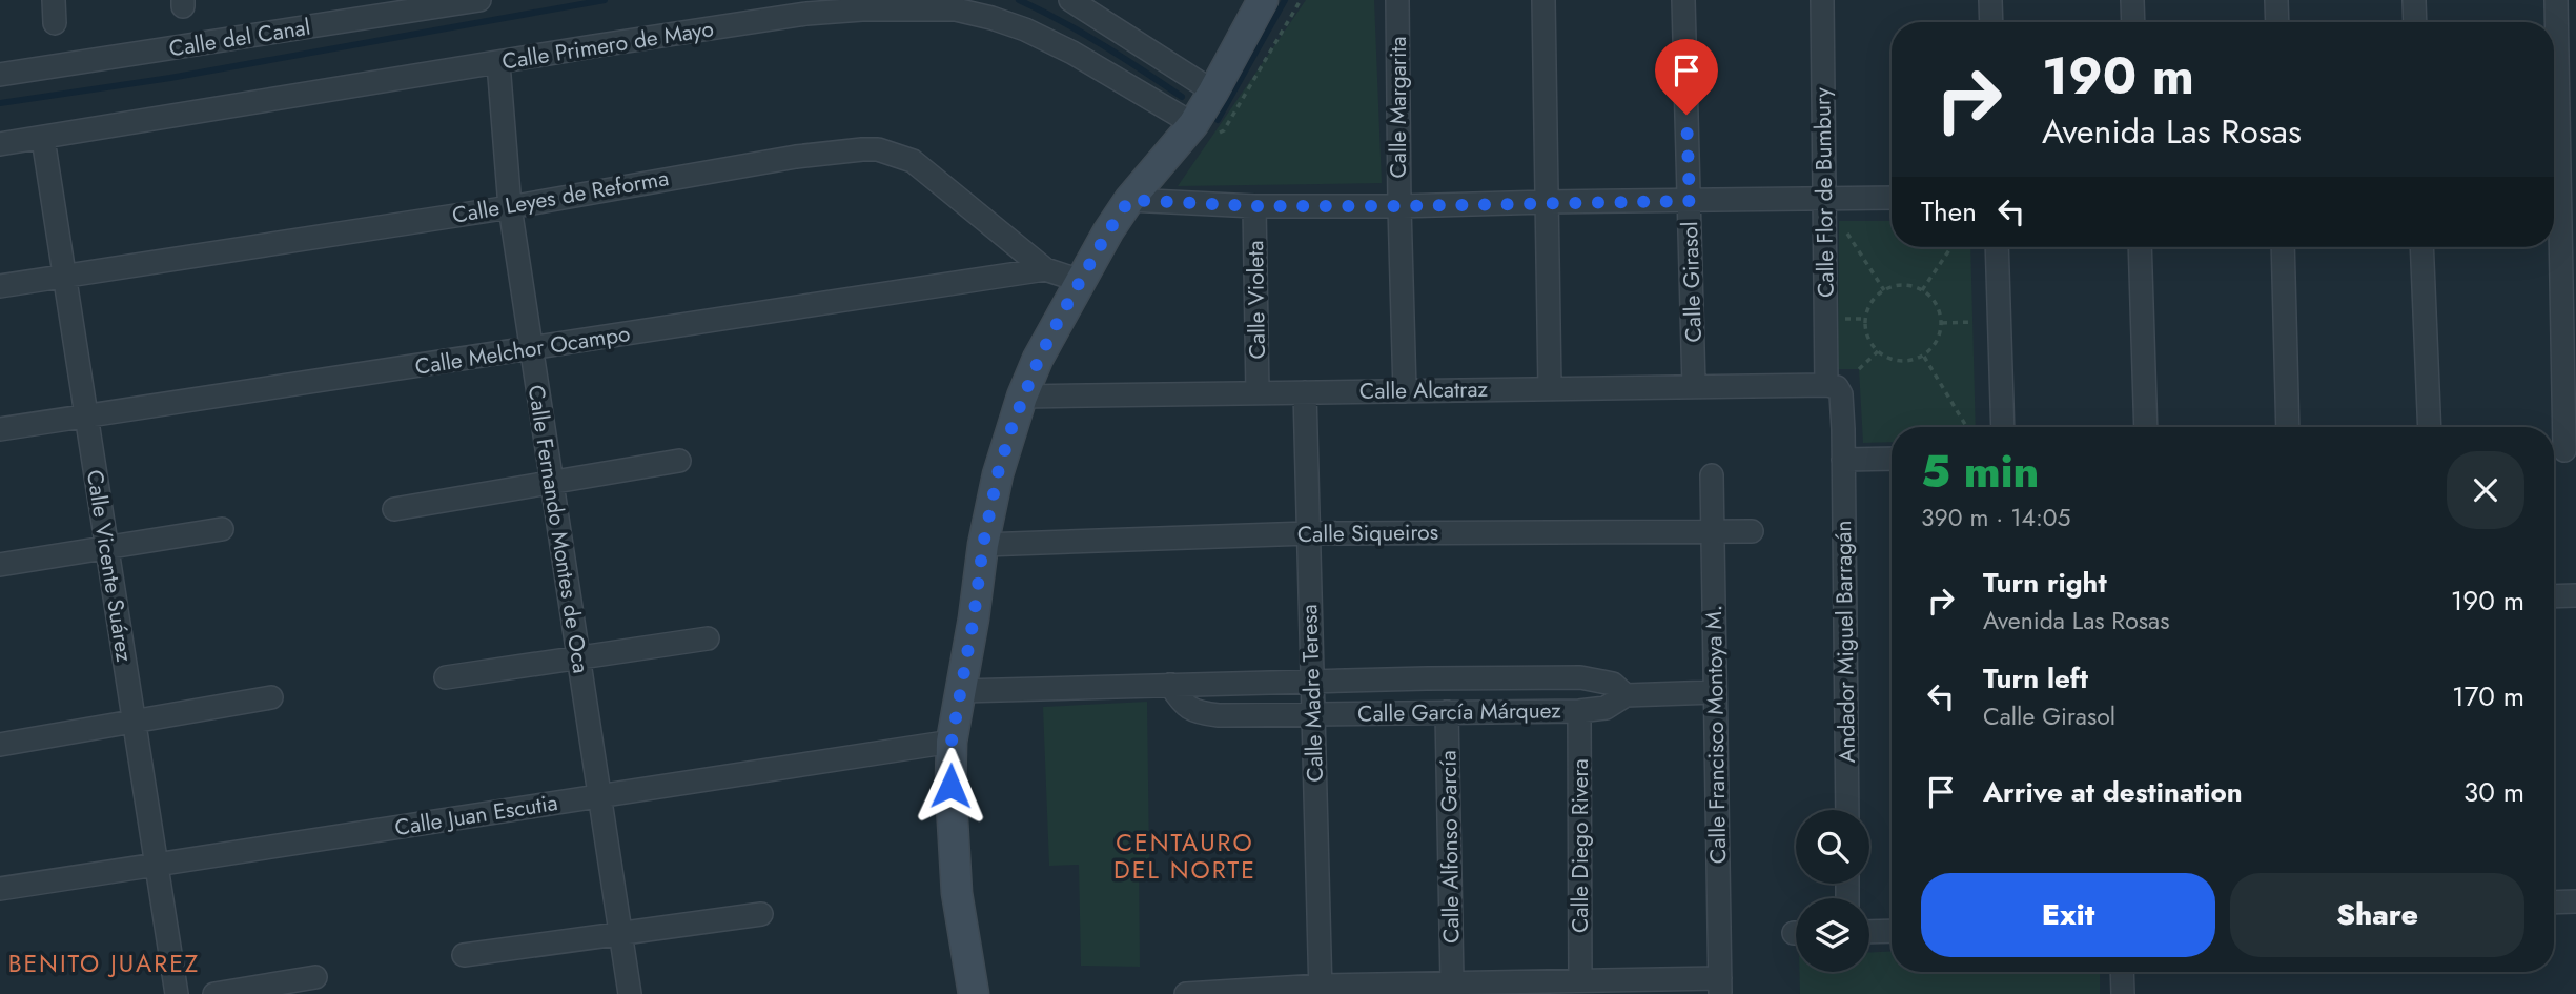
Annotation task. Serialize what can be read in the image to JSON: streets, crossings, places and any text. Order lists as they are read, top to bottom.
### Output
{
  "streets": {
    "street": [
      "Calle del Canal",
      "Calle Primero de Mayo",
      "Calle Margarita",
      "Calle Flor de Bumbury",
      "Calle Leyes de Reforma",
      "Calle Girasol",
      "Calle Violeta",
      "Calle Melchor Ocampo",
      "Calle Alcatraz",
      "Calle Fernando Montes de Oca",
      "Calle Siqueiros",
      "Calle Vicente Suárez",
      "Andador Miguel Barragán",
      "Calle Madre Teresa",
      "Calle García Márquez",
      "Calle Francisco Montoya M.",
      "Calle Juan Escutia",
      "Calle Diego Rivera",
      "Calle Alfonso García"
    ]
  },
  "crossings": [
    ["Calle Primero de Mayo", "Calle Fernando Montes de Oca"],
    ["Calle Primero de Mayo", "Calle Vicente Suárez"],
    ["Calle Margarita", "Calle Alcatraz"],
    ["Calle Flor de Bumbury", "Calle Alcatraz"],
    ["Calle Flor de Bumbury", "Andador Miguel Barragán"],
    ["Calle Leyes de Reforma", "Calle Melchor Ocampo"],
    ["Calle Leyes de Reforma", "Calle Fernando Montes de Oca"],
    ["Calle Leyes de Reforma", "Calle Vicente Suárez"],
    ["Calle Girasol", "Calle Alcatraz"],
    ["Calle Violeta", "Calle Alcatraz"],
    ["Calle Melchor Ocampo", "Calle Fernando Montes de Oca"],
    ["Calle Melchor Ocampo", "Calle Vicente Suárez"],
    ["Calle Alcatraz", "Andador Miguel Barragán"],
    ["Calle Alcatraz", "Calle Madre Teresa"],
    ["Calle Fernando Montes de Oca", "Calle Juan Escutia"],
    ["Calle Siqueiros", "Calle Madre Teresa"],
    ["Calle Siqueiros", "Calle Francisco Montoya M."],
    ["Calle Vicente Suárez", "Calle Juan Escutia"],
    ["Calle Madre Teresa", "Calle García Márquez"],
    ["Calle García Márquez", "Calle Francisco Montoya M."],
    ["Calle García Márquez", "Calle Diego Rivera"],
    ["Calle García Márquez", "Calle Alfonso García"]
  ],
  "districts": ["CENTAURO DEL NORTE", "BENITO JUAREZ"],
  "page": {
    "turn": ["190 m", "Avenida Las Rosas"],
    "then": "Then",
    "heading": ["5 min", "390 m · 14:05"],
    "list": [
      {
        "name": "Turn right",
        "note": "Avenida Las Rosas",
        "value": "190 m"
      },
      {
        "name": "Turn left",
        "note": "Calle Girasol",
        "value": "170 m"
      },
      {
        "name": "Arrive at destination",
        "value": "30 m"
      }
    ],
    "buttons": ["Exit", "Share"]
  }
}
